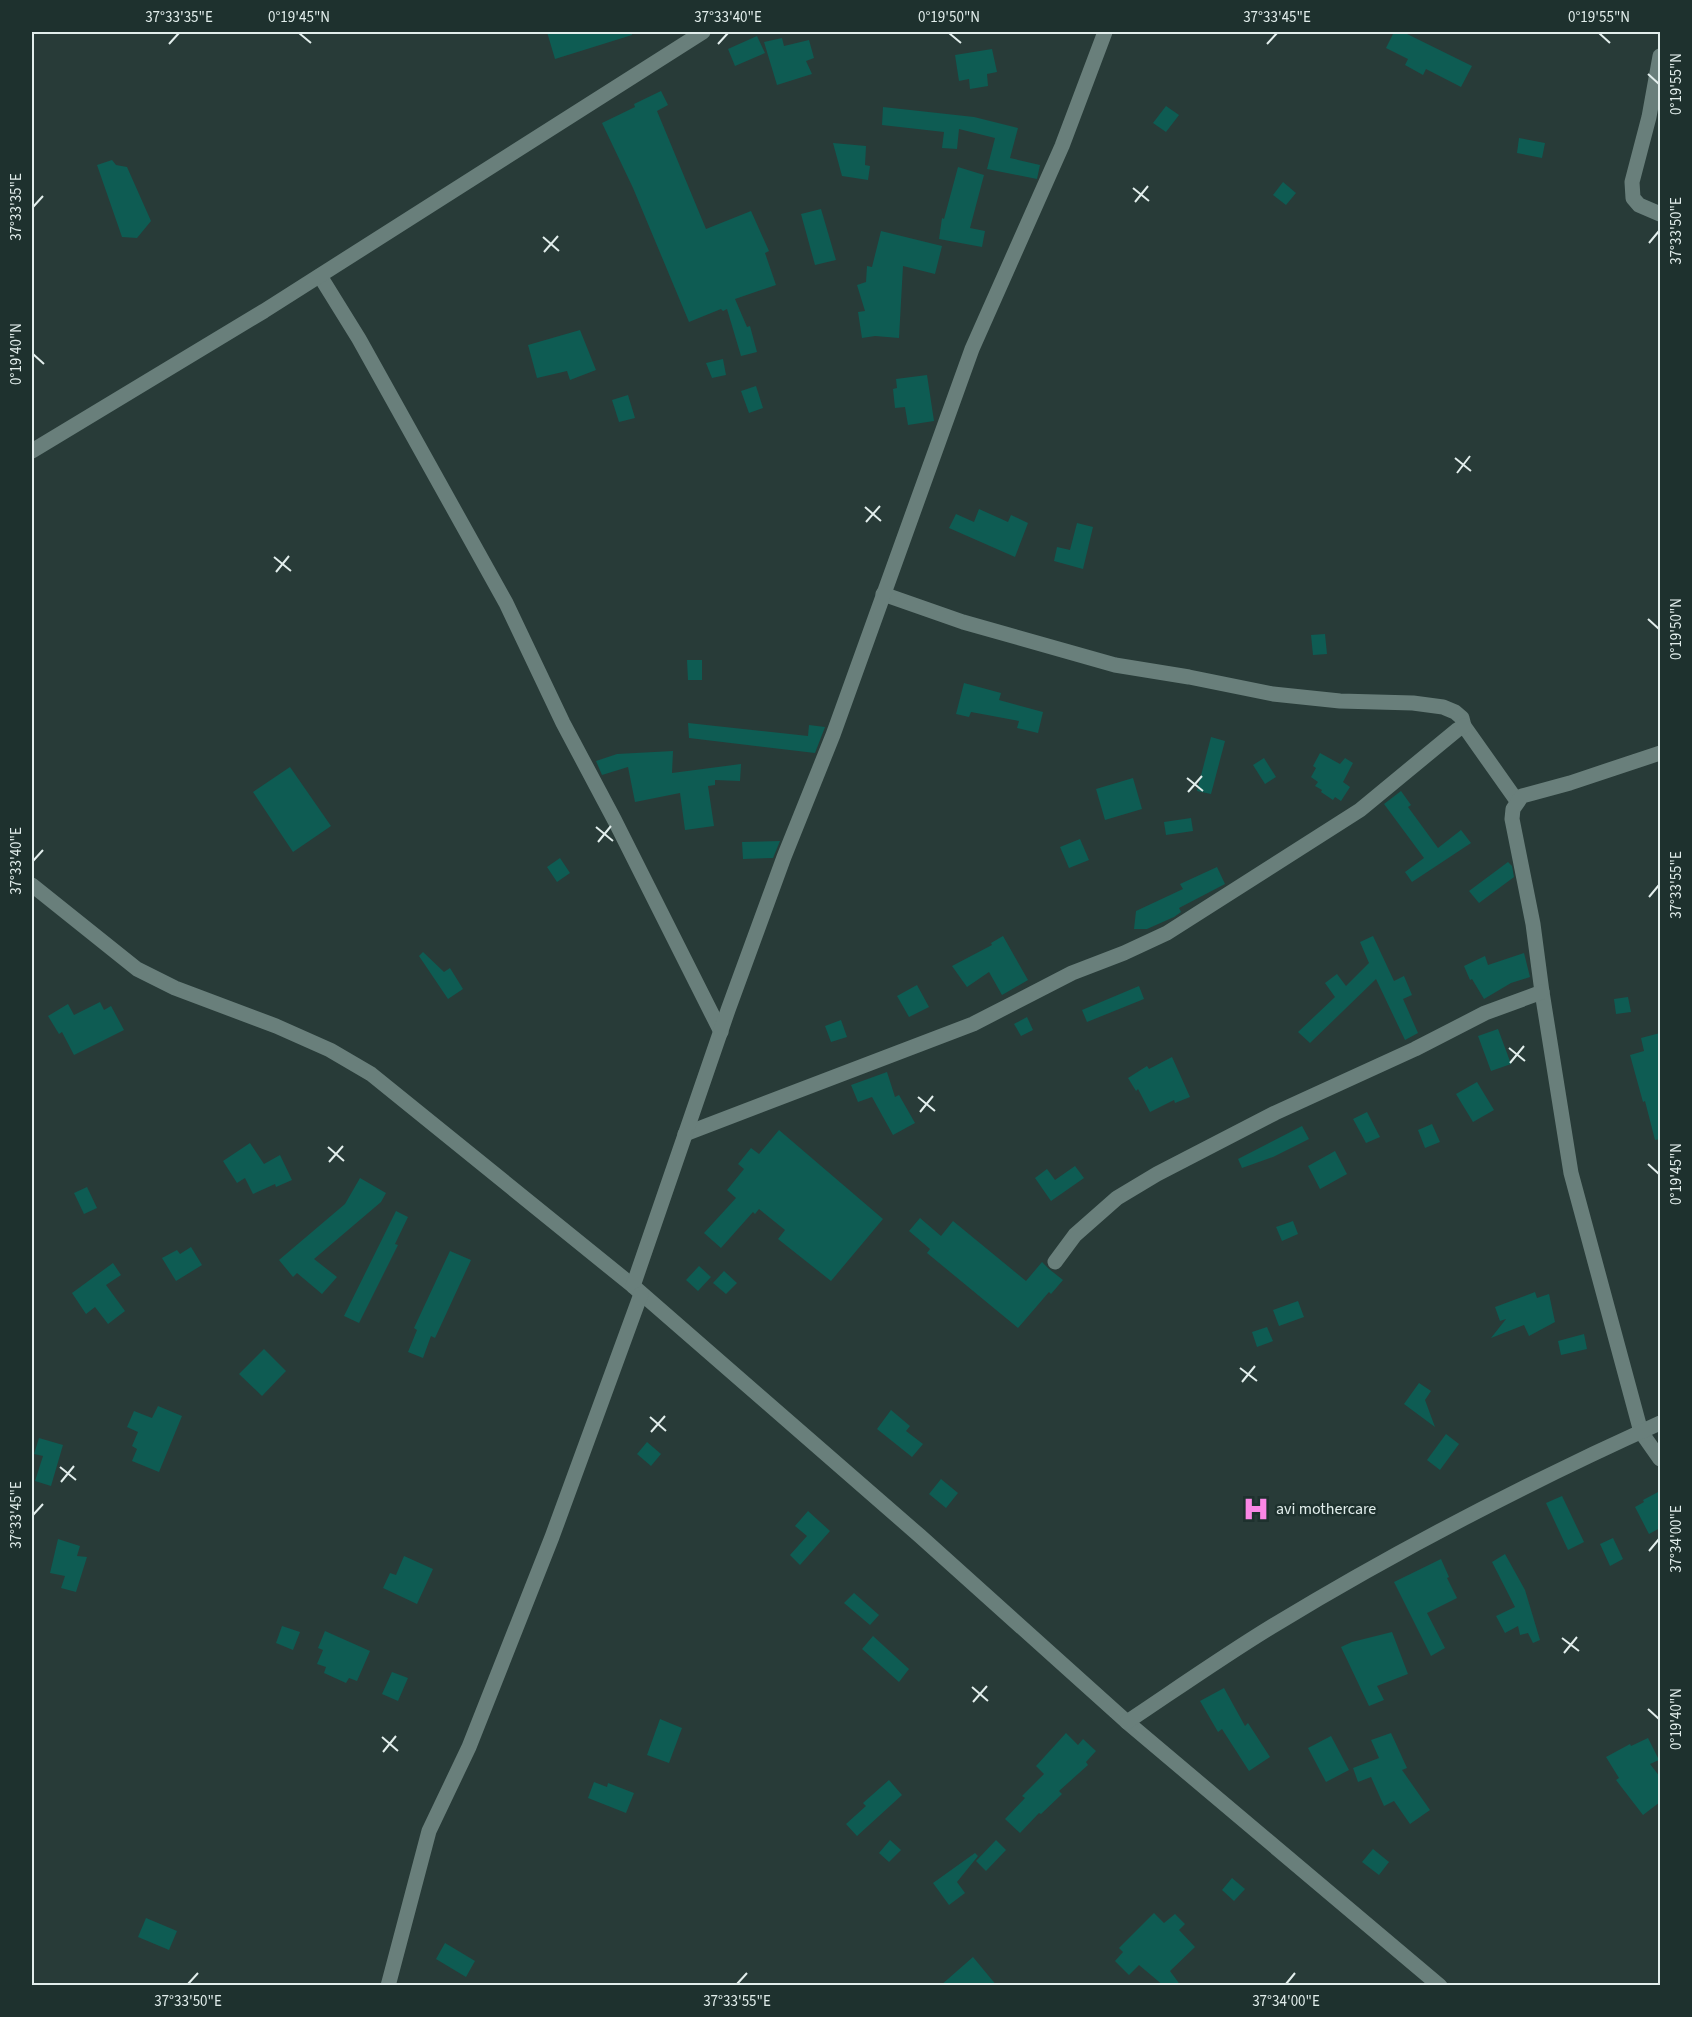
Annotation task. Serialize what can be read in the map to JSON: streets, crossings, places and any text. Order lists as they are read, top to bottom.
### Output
{
  "places": {
    "hospital": ["avi mothercare"]
  },
  "coordinates": [
    "37°33'35\"E",
    "0°19'45\"N",
    "37°33'40\"E",
    "0°19'50\"N",
    "37°33'45\"E",
    "0°19'55\"N",
    "37°33'50\"E",
    "0°19'40\"N",
    "37°33'55\"E",
    "37°34'00\"E"
  ]
}
